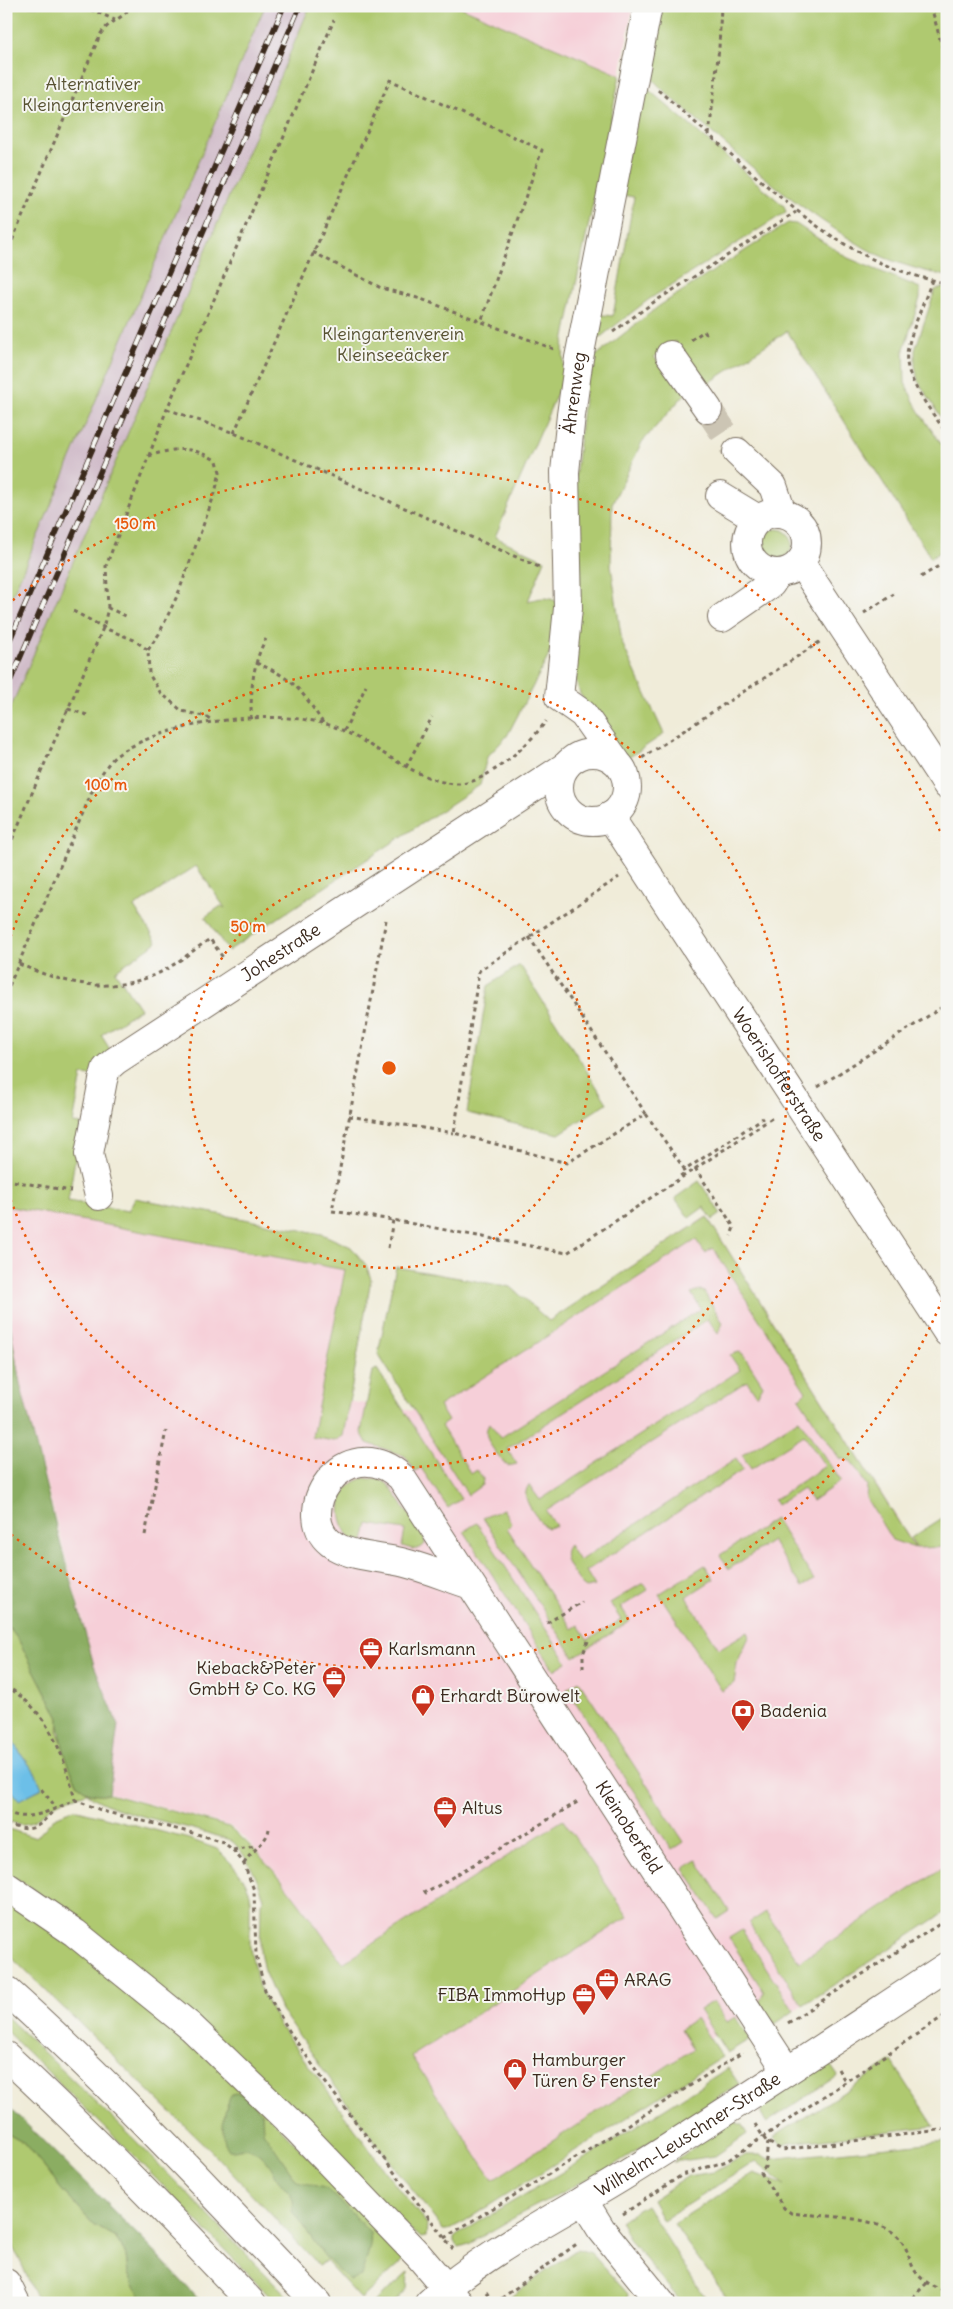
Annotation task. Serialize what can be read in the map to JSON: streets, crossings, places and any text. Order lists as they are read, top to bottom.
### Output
{
  "streets": {
    "main road": [
      "Ährenweg",
      "Johestraße",
      "Woerishofferstraße",
      "Kleinoberfeld",
      "Wilhelm-Leuschner-Straße"
    ]
  },
  "crossings": [
    ["Ährenweg", "Johestraße"],
    ["Ährenweg", "Woerishofferstraße"],
    ["Johestraße", "Woerishofferstraße"],
    ["Kleinoberfeld", "Wilhelm-Leuschner-Straße"]
  ],
  "parks": ["Alternativer Kleingartenverein", "Kleingartenverein Kleinseeäcker"],
  "places": {
    "office": [
      "Karlsmann",
      "Kieback&Peter GmbH & Co. KG",
      "Altus",
      "ARAG",
      "FIBA ImmoHyp"
    ],
    "shop": ["Erhardt Bürowelt", "Hamburger Türen & Fenster"],
    "bank": ["Badenia"]
  },
  "rings": ["150 m", "100 m", "50 m"]
}
